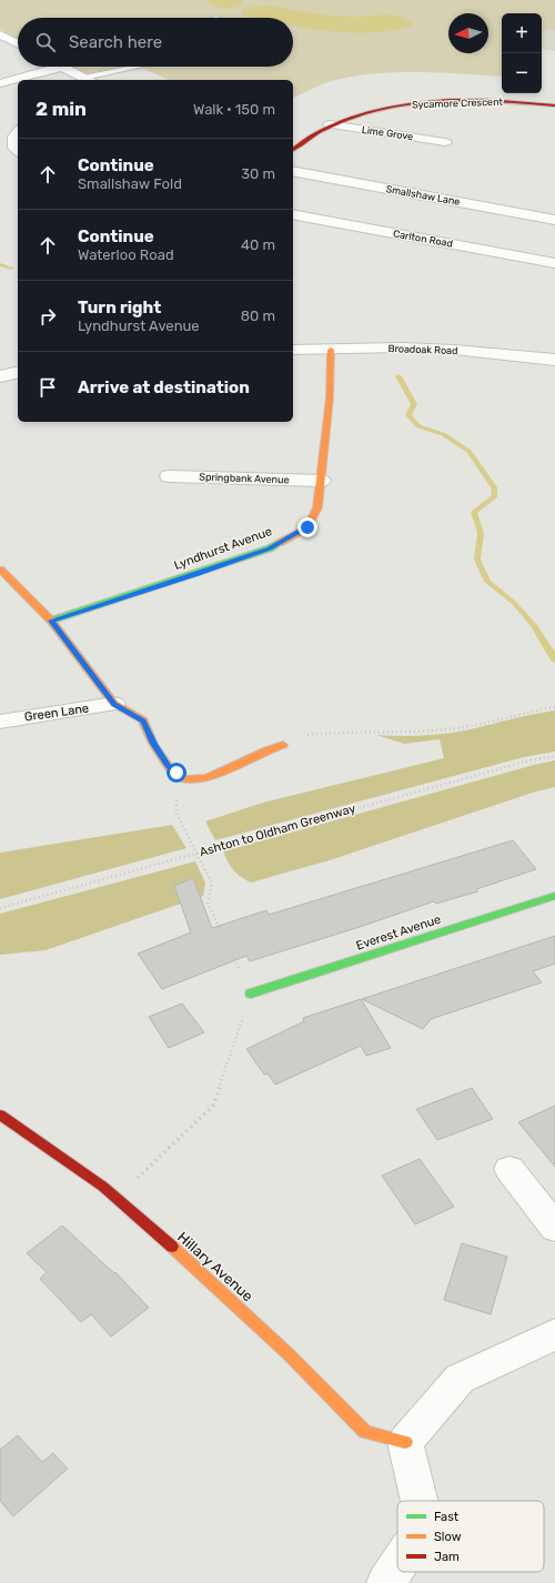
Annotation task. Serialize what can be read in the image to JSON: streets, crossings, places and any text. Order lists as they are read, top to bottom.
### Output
{
  "streets": {
    "street": [
      "Sycamore Crescent",
      "Lime Grove",
      "Smallshaw Lane",
      "Carlton Road",
      "Broadoak Road",
      "Springbank Avenue",
      "Lyndhurst Avenue",
      "Green Lane",
      "Everest Avenue",
      "Hillary Avenue"
    ],
    "path": ["Ashton to Oldham Greenway"]
  },
  "crossings": [
    ["Sycamore Crescent", "Lime Grove"],
    ["Broadoak Road", "Lyndhurst Avenue"],
    ["Springbank Avenue", "Lyndhurst Avenue"]
  ],
  "legend": ["Fast", "Slow", "Jam"],
  "north": "left",
  "page": {
    "map_buttons": ["+", "−"],
    "search": "Search here",
    "heading": ["2 min", "Walk · 150 m"],
    "list": [
      ["Continue", "Smallshaw Fold", "30 m"],
      ["Continue", "Waterloo Road", "40 m"],
      ["Turn right", "Lyndhurst Avenue", "80 m"],
      "Arrive at destination"
    ]
  }
}
